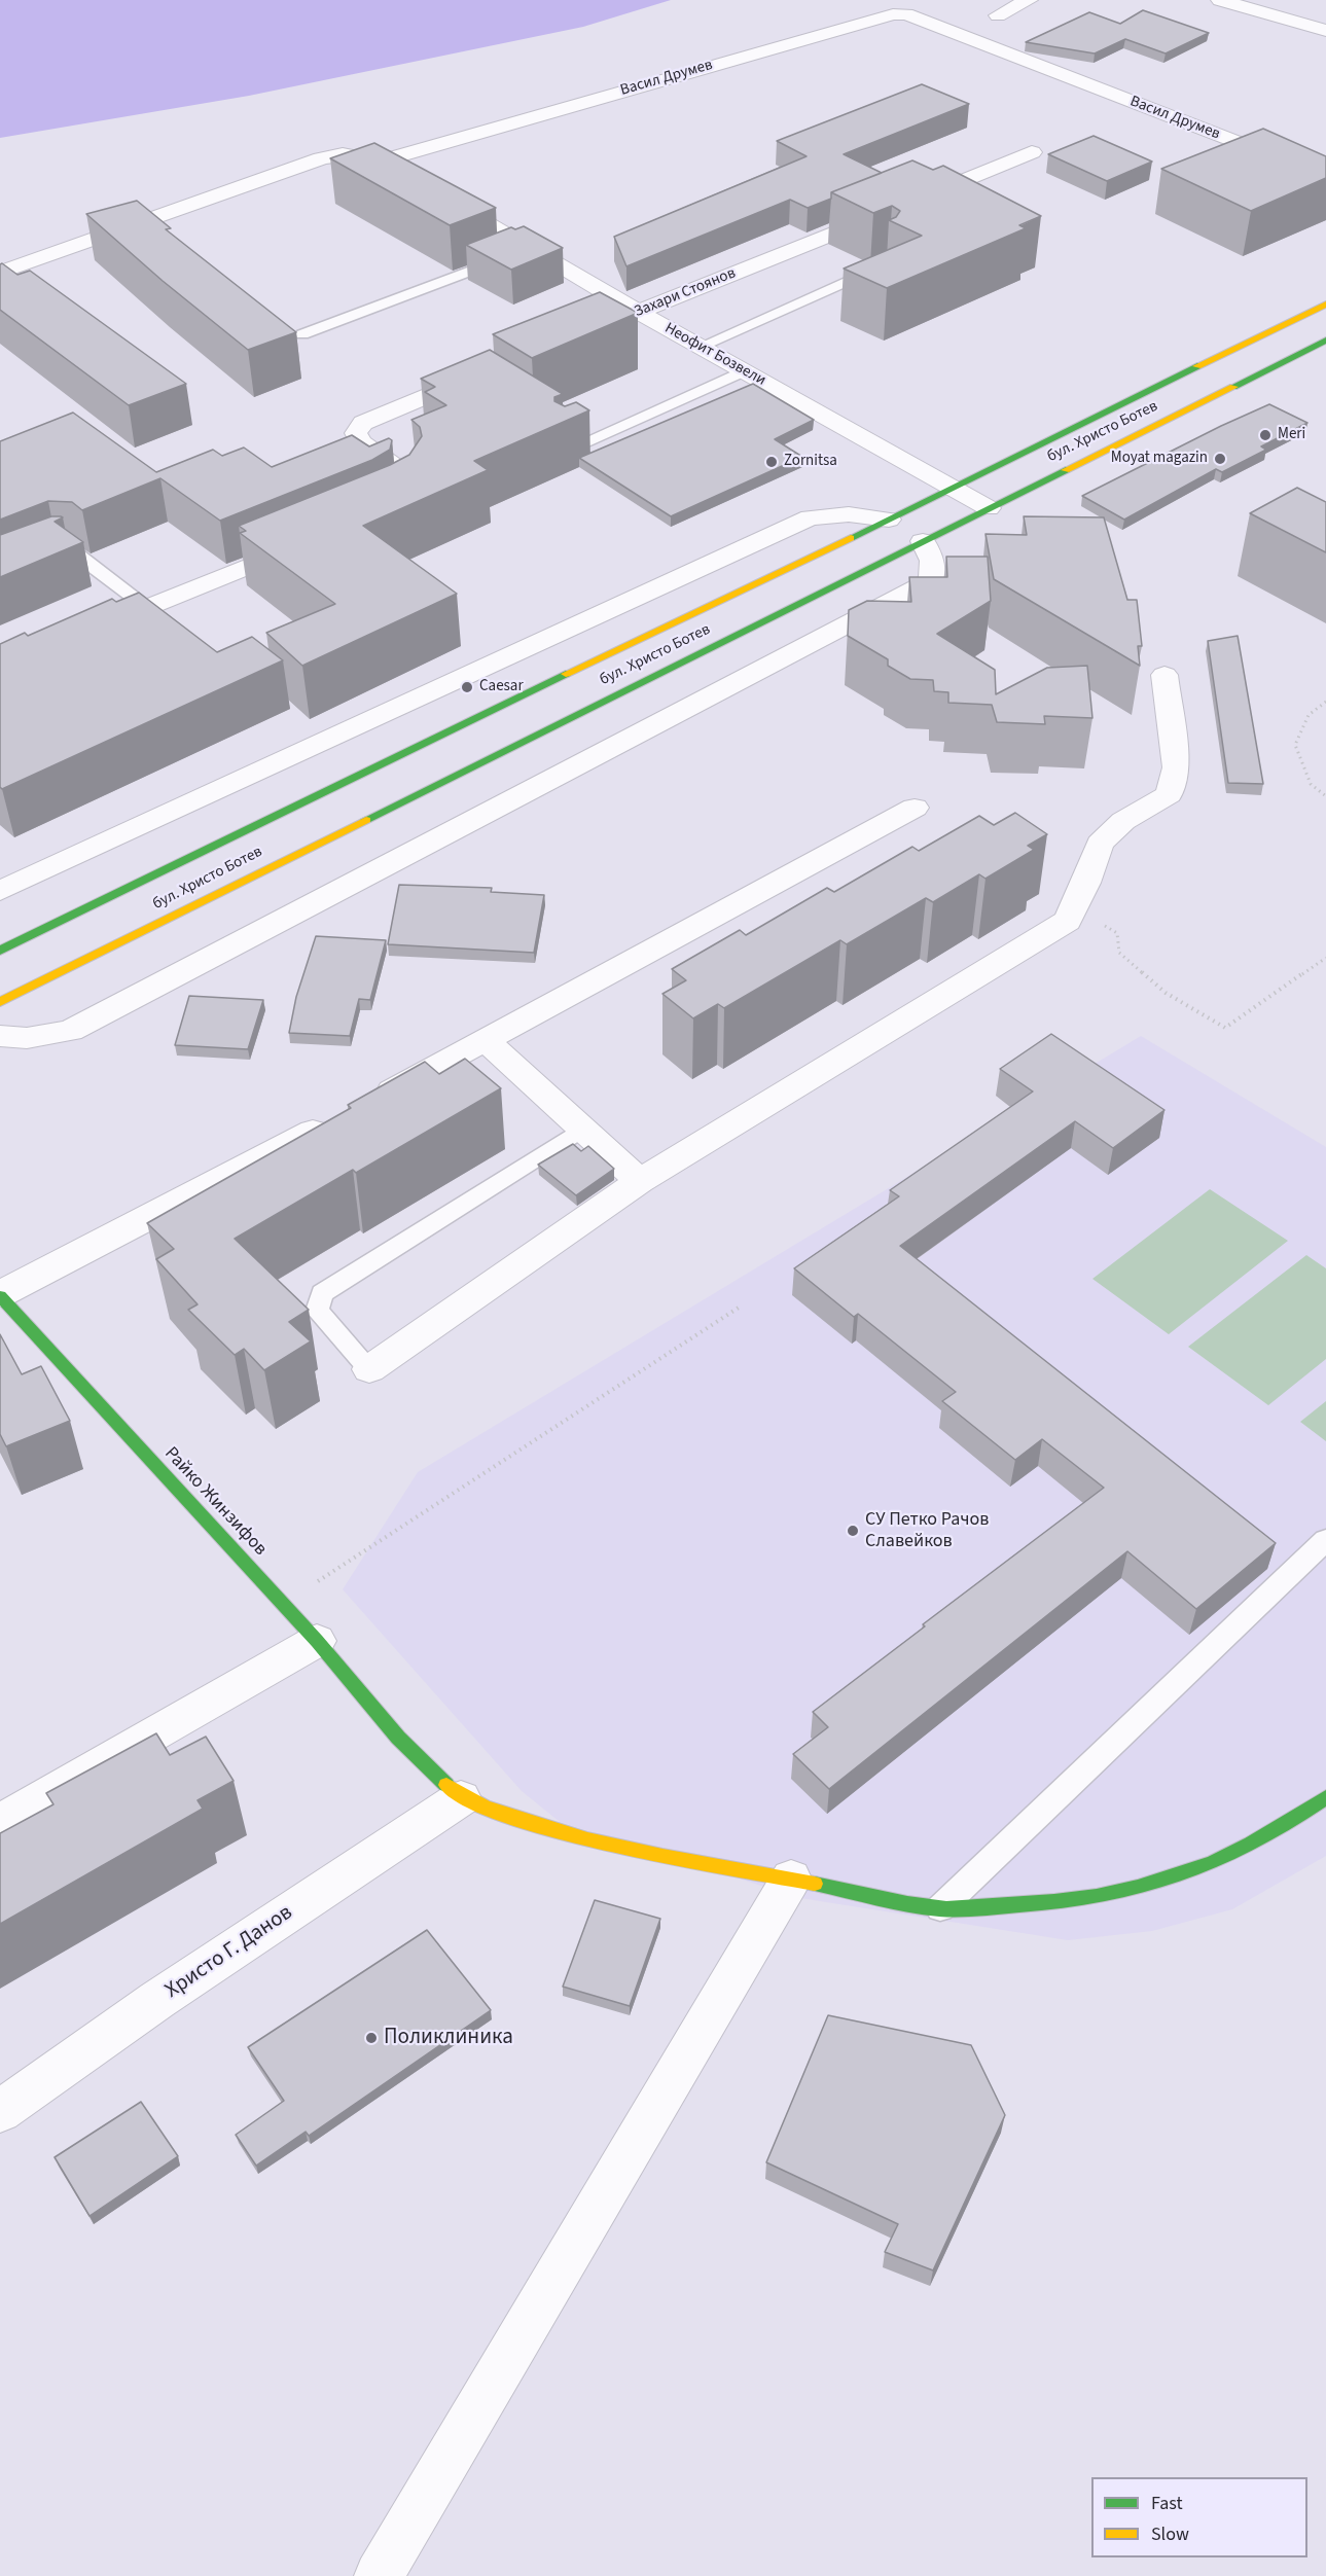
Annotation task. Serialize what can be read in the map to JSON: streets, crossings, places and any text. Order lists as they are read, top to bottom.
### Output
{
  "streets": {
    "main road": ["бул. Христо Ботев", "Райко Жинзифов"],
    "street": [
      "Васил Друмев",
      "Захари Стоянов",
      "Неофит Бозвели",
      "Христо Г. Данов"
    ]
  },
  "crossings": [
    ["Захари Стоянов", "Неофит Бозвели"],
    ["Неофит Бозвели", "бул. Христо Ботев"],
    ["Райко Жинзифов", "Христо Г. Данов"]
  ],
  "places": [
    "Meri",
    "Moyat magazin",
    "Zornitsa",
    "Caesar",
    "СУ Петко Рачов Славейков",
    "Поликлиника"
  ],
  "legend": ["Fast", "Slow"]
}
